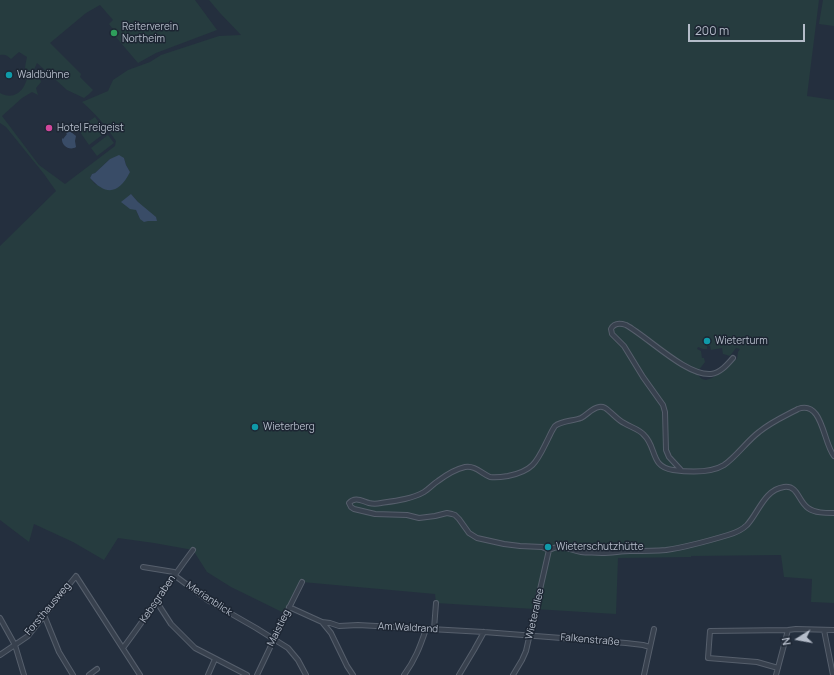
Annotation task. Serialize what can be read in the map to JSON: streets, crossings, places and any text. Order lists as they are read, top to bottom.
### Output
{
  "streets": {
    "street": [
      "Kebsgraben",
      "Merianblick",
      "Forsthausweg",
      "Wieterallee",
      "Maistieg",
      "Am Waldrand",
      "Falkenstraße"
    ]
  },
  "crossings": [
    ["Kebsgraben", "Merianblick"],
    ["Kebsgraben", "Forsthausweg"],
    ["Merianblick", "Maistieg"],
    ["Wieterallee", "Am Waldrand"],
    ["Wieterallee", "Falkenstraße"],
    ["Maistieg", "Am Waldrand"],
    ["Am Waldrand", "Falkenstraße"]
  ],
  "places": [
    "Reiterverein Northeim",
    "Waldbühne",
    "Hotel Freigeist",
    "Wieterturm",
    "Wieterberg",
    "Wieterschutzhütte"
  ],
  "scale_bar": "200 m",
  "north": "left"
}
